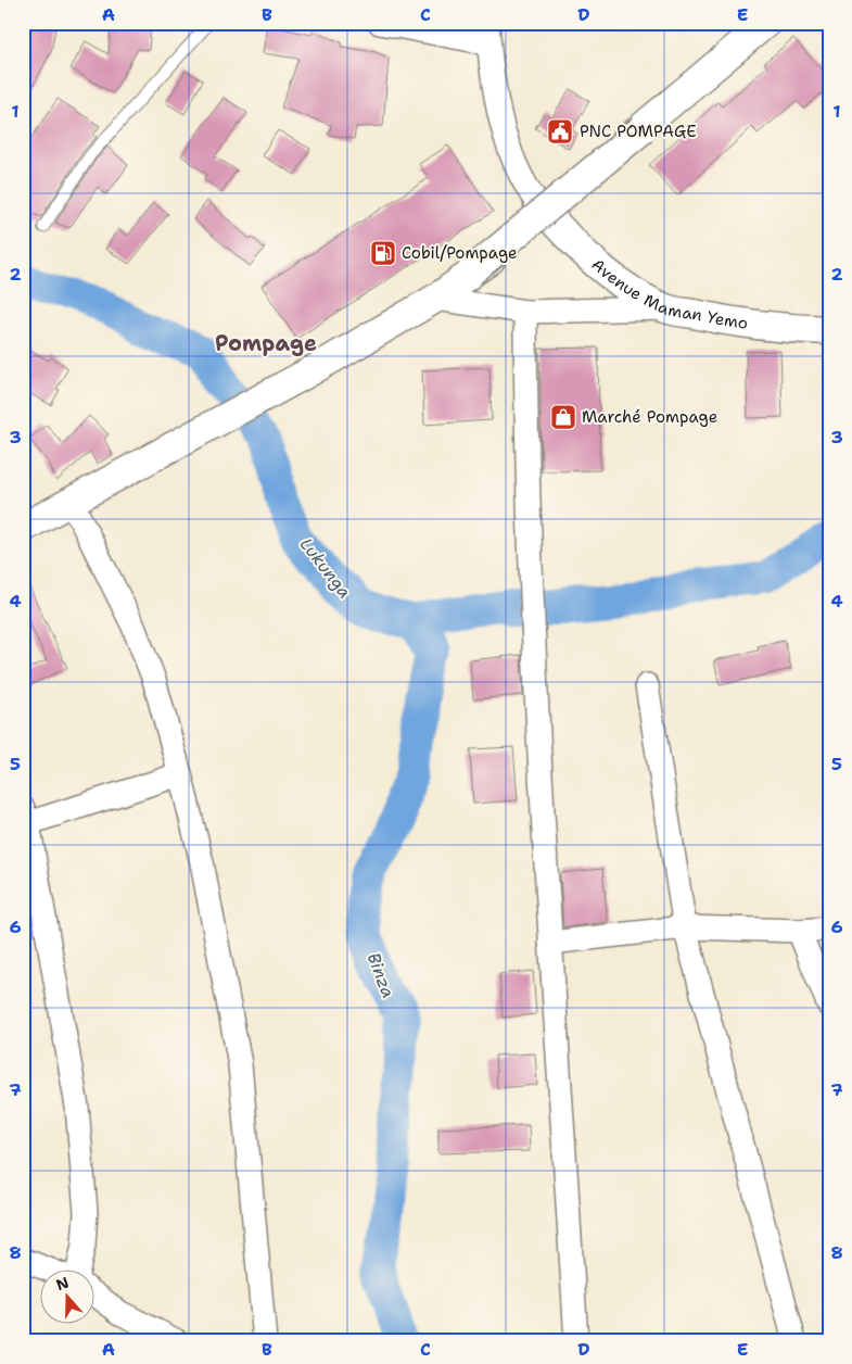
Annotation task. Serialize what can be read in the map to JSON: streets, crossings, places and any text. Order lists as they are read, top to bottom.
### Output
{
  "streets": {
    "street": ["Avenue Maman Yemo"]
  },
  "districts": ["Pompage"],
  "water": ["Lukunga", "Binza"],
  "places": {
    "public building": ["PNC POMPAGE"],
    "fuel station": ["Cobil/Pompage"],
    "shop": ["Marché Pompage"]
  },
  "north": "top",
  "grid": {
    "columns": [
      "A",
      "B",
      "C",
      "D",
      "E"
    ],
    "rows": [
      "1",
      "2",
      "3",
      "4",
      "5",
      "6",
      "7",
      "8"
    ]
  }
}
